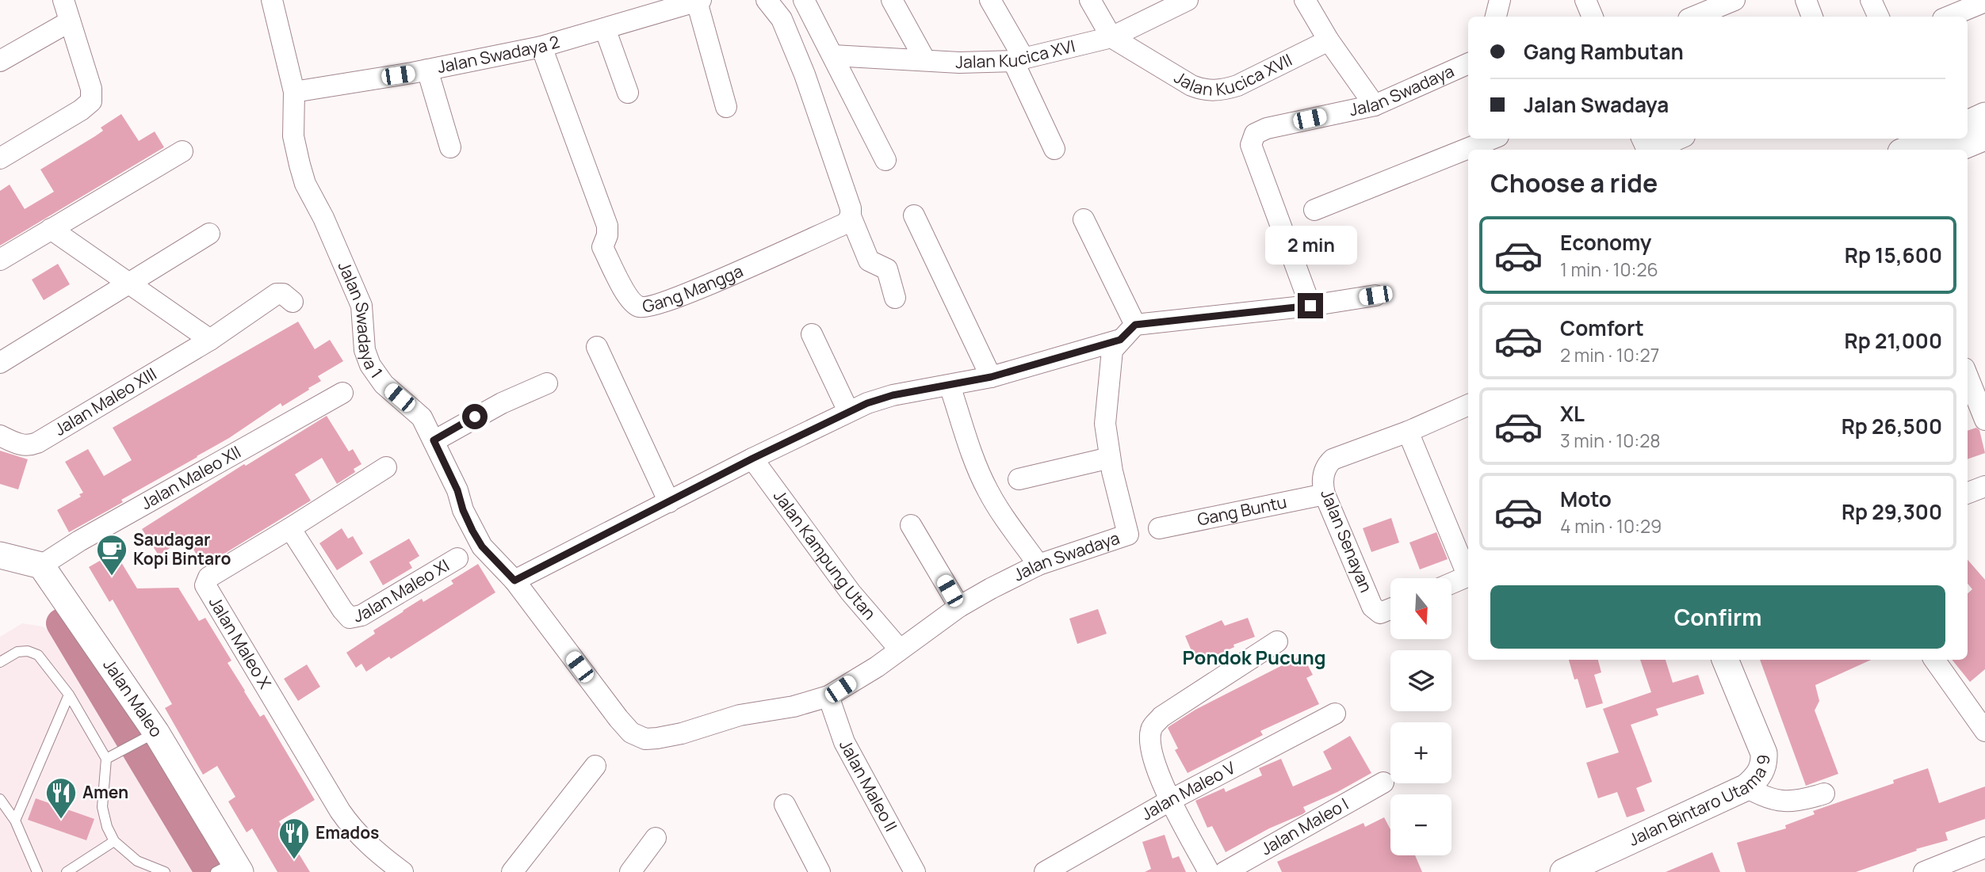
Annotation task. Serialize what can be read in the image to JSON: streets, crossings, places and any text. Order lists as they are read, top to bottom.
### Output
{
  "streets": {
    "street": [
      "Jalan Kucica XVI",
      "Jalan Swadaya 2",
      "Jalan Kucica XVII",
      "Jalan Swadaya",
      "Gang Mangga",
      "Jalan Swadaya 1",
      "Jalan Maleo XIII",
      "Jalan Maleo XII",
      "Gang Buntu",
      "Jalan Senayan",
      "Jalan Kampung Utan",
      "Jalan Maleo XI",
      "Jalan Maleo X",
      "Jalan Maleo",
      "Jalan Maleo II",
      "Jalan Maleo V",
      "Jalan Bintaro Utama 9",
      "Jalan Maleo I"
    ]
  },
  "crossings": [
    ["Jalan Kucica XVI", "Jalan Kucica XVII"],
    ["Jalan Swadaya 2", "Gang Mangga"],
    ["Jalan Swadaya 2", "Jalan Swadaya 1"],
    ["Jalan Swadaya", "Jalan Swadaya 1"],
    ["Jalan Swadaya", "Jalan Kampung Utan"],
    ["Jalan Swadaya", "Jalan Maleo II"],
    ["Jalan Maleo XII", "Jalan Maleo"],
    ["Gang Buntu", "Jalan Senayan"],
    ["Jalan Maleo XI", "Jalan Maleo X"]
  ],
  "districts": ["Pondok Pucung"],
  "places": {
    "cafe": ["Saudagar Kopi Bintaro"],
    "restaurant": ["Amen", "Emados"]
  },
  "north": "bottom",
  "page": {
    "banner": ["Gang Rambutan", "Jalan Swadaya"],
    "heading": "Choose a ride",
    "list": [
      {
        "name": "Economy",
        "note": "1 min · 10:26",
        "value": "Rp 15,600"
      },
      {
        "name": "Comfort",
        "note": "2 min · 10:27",
        "value": "Rp 21,000"
      },
      {
        "name": "XL",
        "note": "3 min · 10:28",
        "value": "Rp 26,500"
      },
      {
        "name": "Moto",
        "note": "4 min · 10:29",
        "value": "Rp 29,300"
      }
    ],
    "bubble": "2 min",
    "buttons": "Confirm",
    "map_buttons": ["+", "−"]
  }
}
